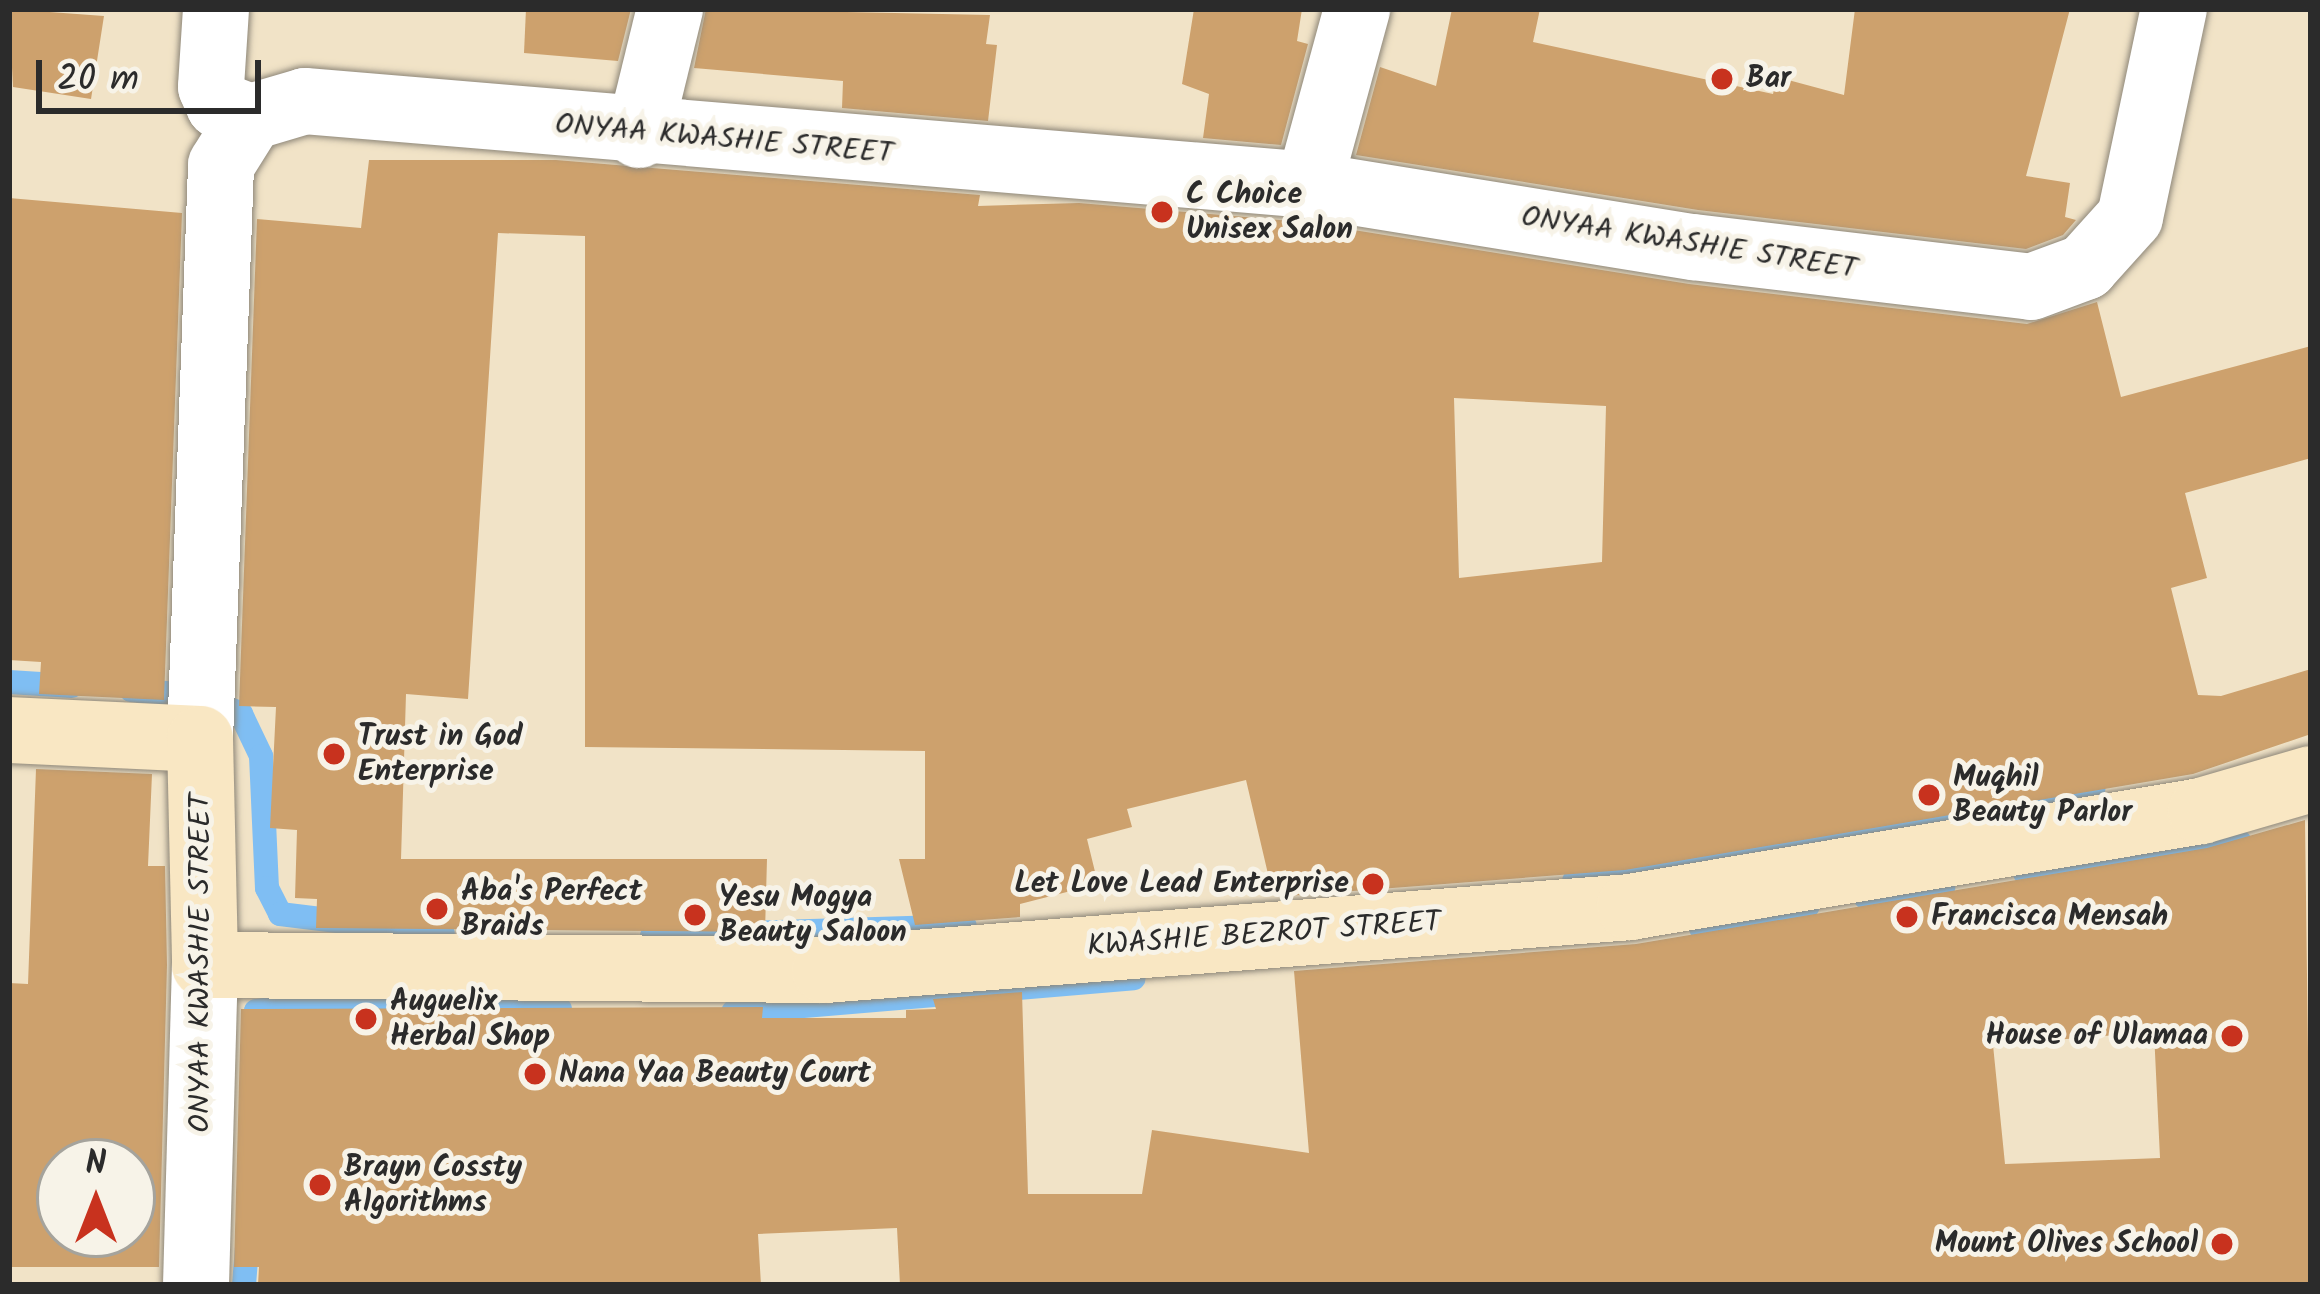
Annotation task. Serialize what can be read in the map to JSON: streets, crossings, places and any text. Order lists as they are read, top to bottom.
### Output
{
  "streets": {
    "street": ["ONYAA KWASHIE STREET", "KWASHIE BEZROT STREET"]
  },
  "crossings": [
    ["ONYAA KWASHIE STREET", "KWASHIE BEZROT STREET"]
  ],
  "places": [
    "Bar",
    "C Choice Unisex Salon",
    "Trust in God Enterprise",
    "Muqhil Beauty Parlor",
    "Let Love Lead Enterprise",
    "Aba's Perfect Braids",
    "Yesu Mogya Beauty Saloon",
    "Francisca Mensah",
    "Auguelix Herbal Shop",
    "House of Ulamaa",
    "Nana Yaa Beauty Court",
    "Brayn Cossty Algorithms",
    "Mount Olives School"
  ],
  "scale_bar": "20 m",
  "north": "top"
}
